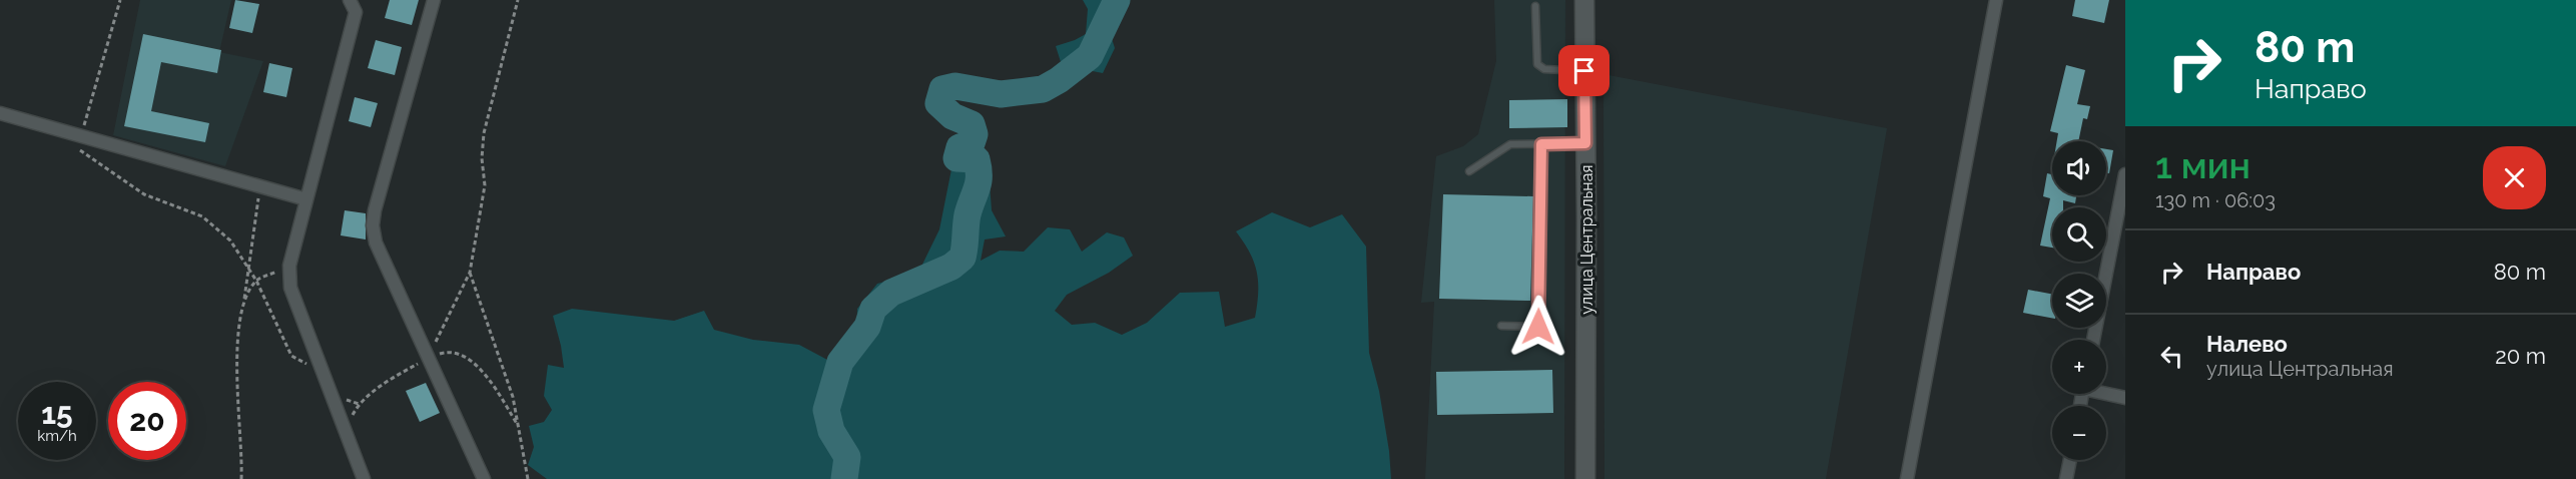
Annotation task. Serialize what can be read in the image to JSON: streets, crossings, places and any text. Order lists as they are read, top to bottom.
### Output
{
  "streets": {
    "main road": ["улица Центральная"]
  },
  "page": {
    "turn": ["80 m", "Направо"],
    "heading": ["1 мин", "130 m · 06:03"],
    "map_buttons": ["+", "−"],
    "list": [
      {
        "name": "Направо",
        "value": "80 m"
      },
      {
        "name": "Налево",
        "note": "улица Центральная",
        "value": "20 m"
      }
    ],
    "speed": "15 km/h",
    "limit": "20"
  }
}
